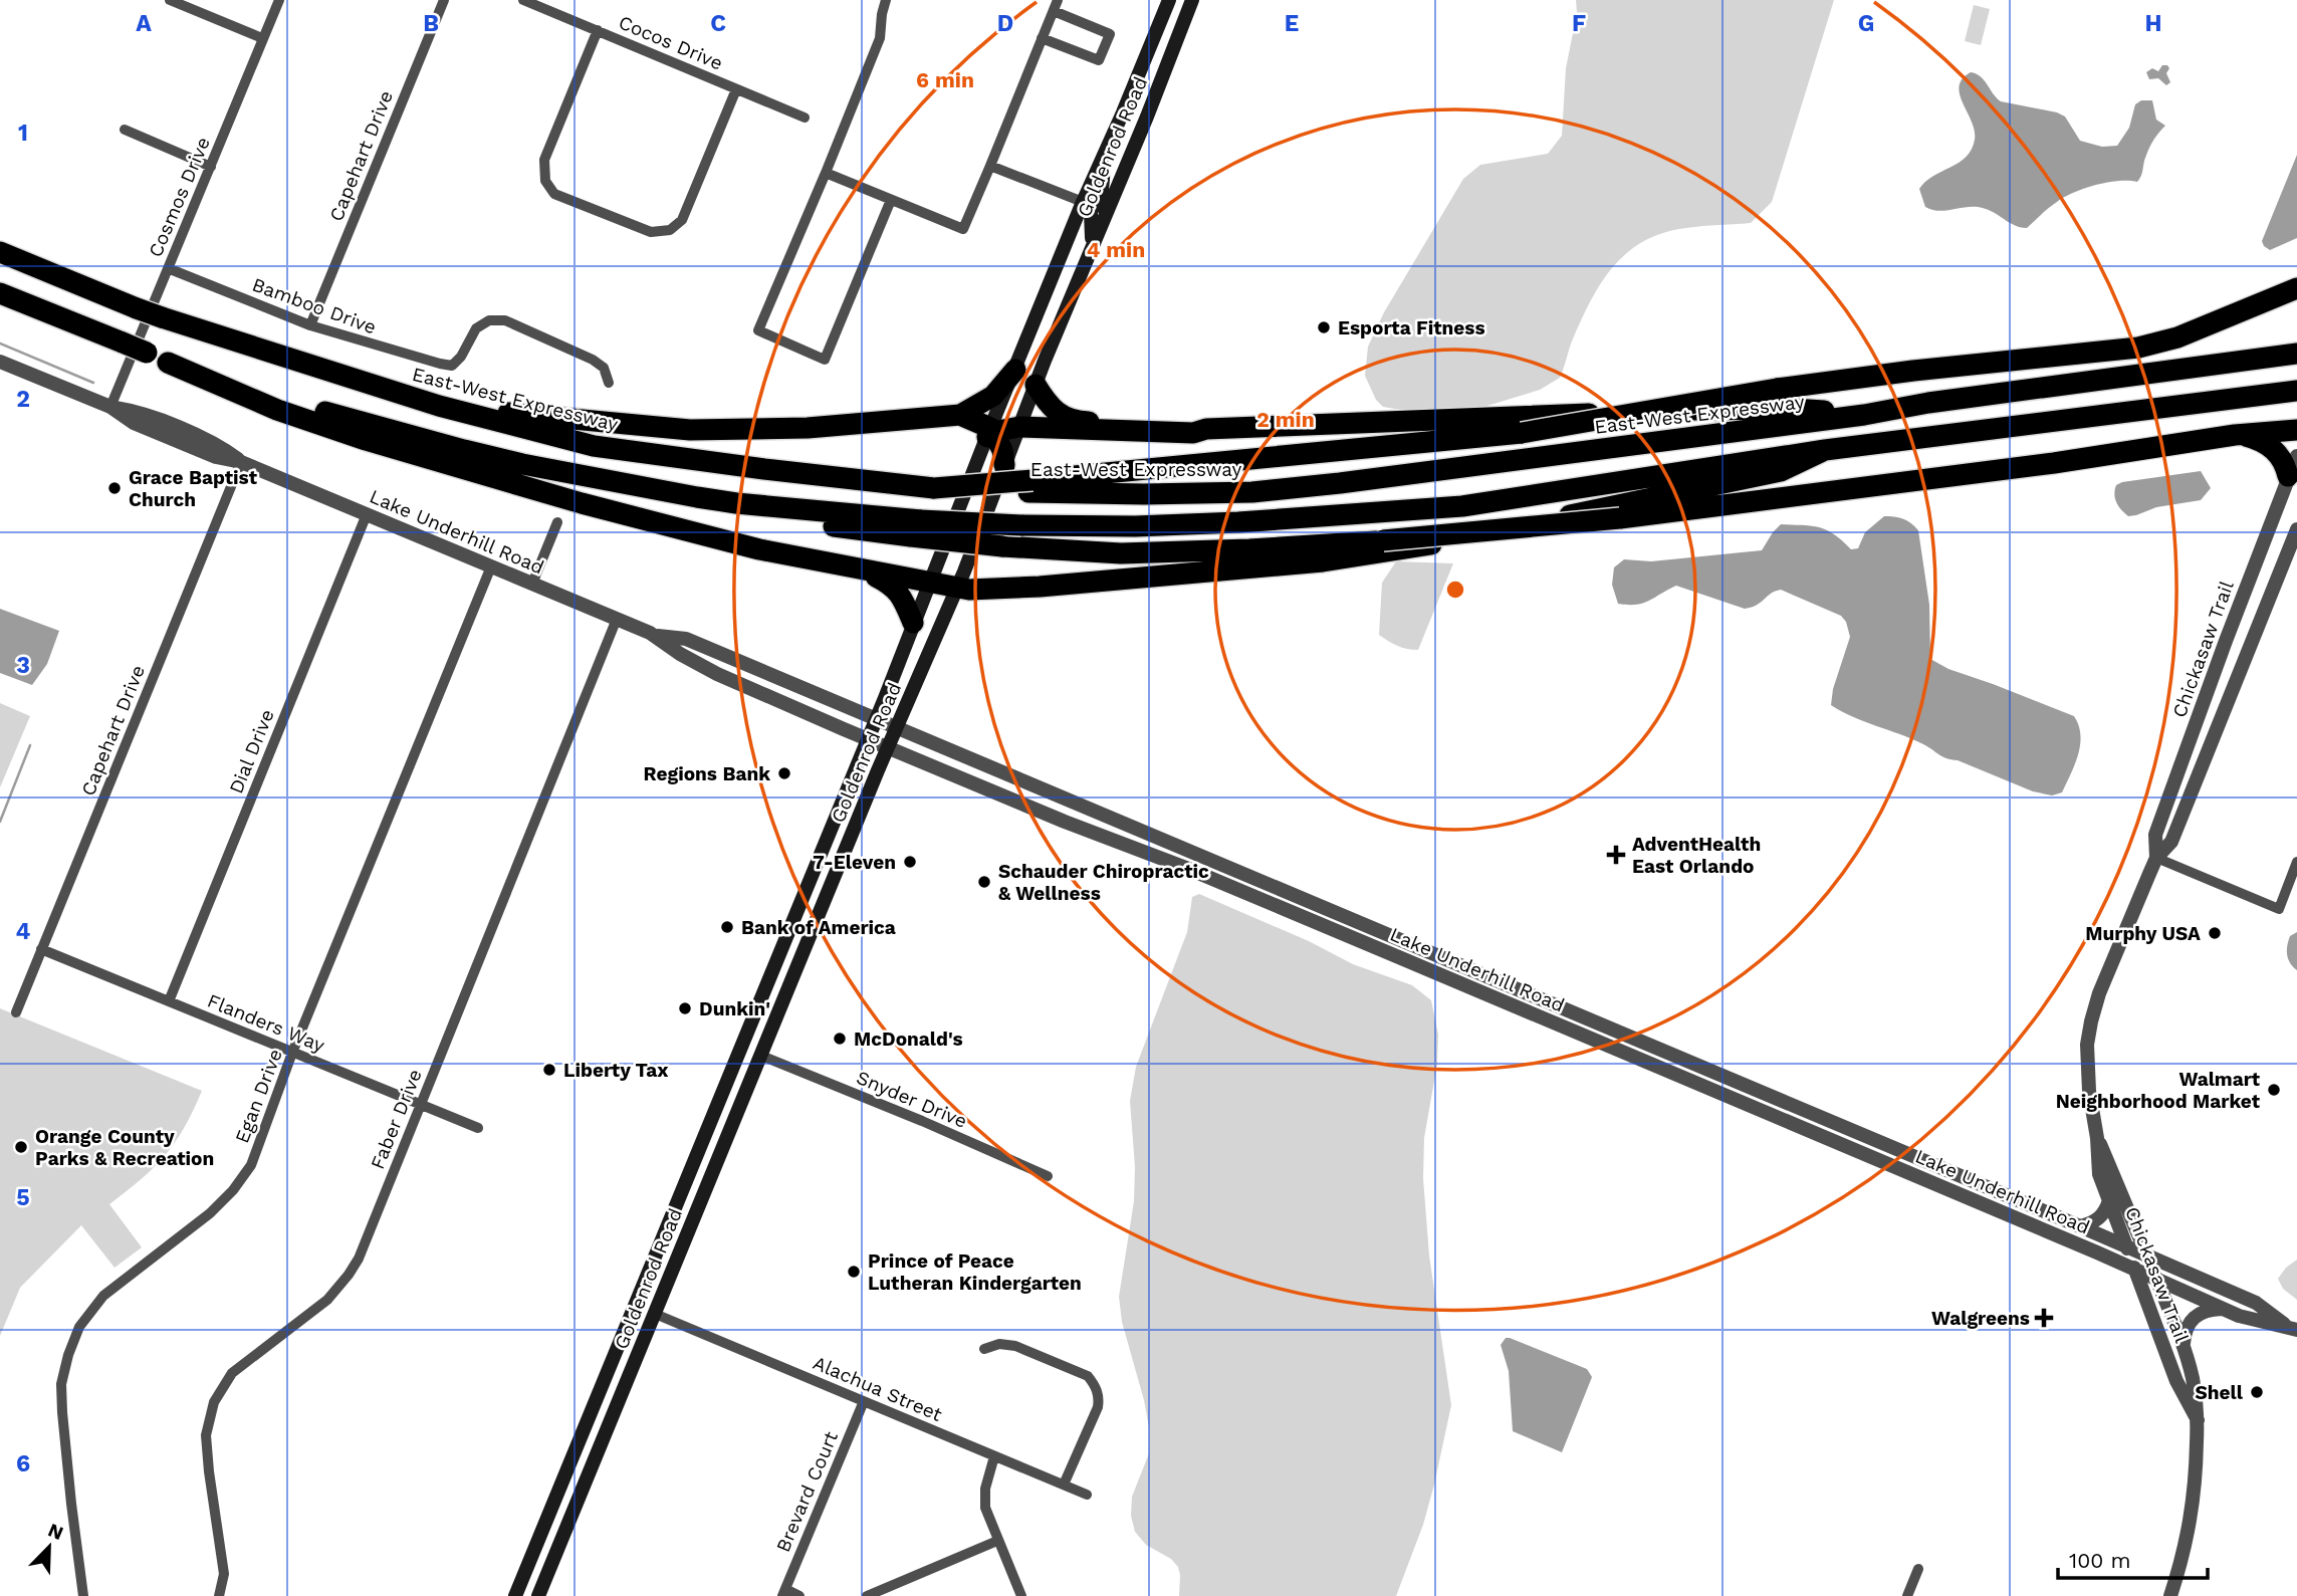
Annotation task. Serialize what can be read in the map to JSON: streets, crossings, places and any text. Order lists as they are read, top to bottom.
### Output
{
  "streets": {
    "highway": ["East-West Expressway"],
    "main road": ["Goldenrod Road"],
    "street": [
      "Cocos Drive",
      "Capehart Drive",
      "Cosmos Drive",
      "Bamboo Drive",
      "Lake Underhill Road",
      "Chickasaw Trail",
      "Dial Drive",
      "Flanders Way",
      "Egan Drive",
      "Snyder Drive",
      "Faber Drive",
      "Alachua Street",
      "Brevard Court"
    ]
  },
  "crossings": [
    ["Goldenrod Road", "Lake Underhill Road"],
    ["Goldenrod Road", "Snyder Drive"],
    ["Goldenrod Road", "Alachua Street"],
    ["Capehart Drive", "Bamboo Drive"],
    ["Capehart Drive", "Lake Underhill Road"],
    ["Capehart Drive", "Flanders Way"],
    ["Cosmos Drive", "Bamboo Drive"],
    ["Cosmos Drive", "Lake Underhill Road"],
    ["Lake Underhill Road", "Chickasaw Trail"],
    ["Lake Underhill Road", "Dial Drive"],
    ["Lake Underhill Road", "Egan Drive"],
    ["Lake Underhill Road", "Faber Drive"],
    ["Dial Drive", "Flanders Way"],
    ["Flanders Way", "Egan Drive"],
    ["Flanders Way", "Faber Drive"],
    ["Alachua Street", "Brevard Court"]
  ],
  "places": {
    "other": [
      "Esporta Fitness",
      "Grace Baptist Church",
      "Regions Bank",
      "7-Eleven",
      "Schauder Chiropractic & Wellness",
      "Bank of America",
      "Murphy USA",
      "Dunkin'",
      "McDonald's",
      "Liberty Tax",
      "Walmart Neighborhood Market",
      "Orange County Parks & Recreation",
      "Prince of Peace Lutheran Kindergarten",
      "Shell"
    ],
    "health": ["AdventHealth East Orlando", "Walgreens"]
  },
  "scale_bar": "100 m",
  "north": "top right",
  "grid": {
    "columns": [
      "A",
      "B",
      "C",
      "D",
      "E",
      "F",
      "G",
      "H"
    ],
    "rows": [
      "1",
      "2",
      "3",
      "4",
      "5",
      "6"
    ]
  },
  "rings": ["6 min", "4 min", "2 min"]
}
